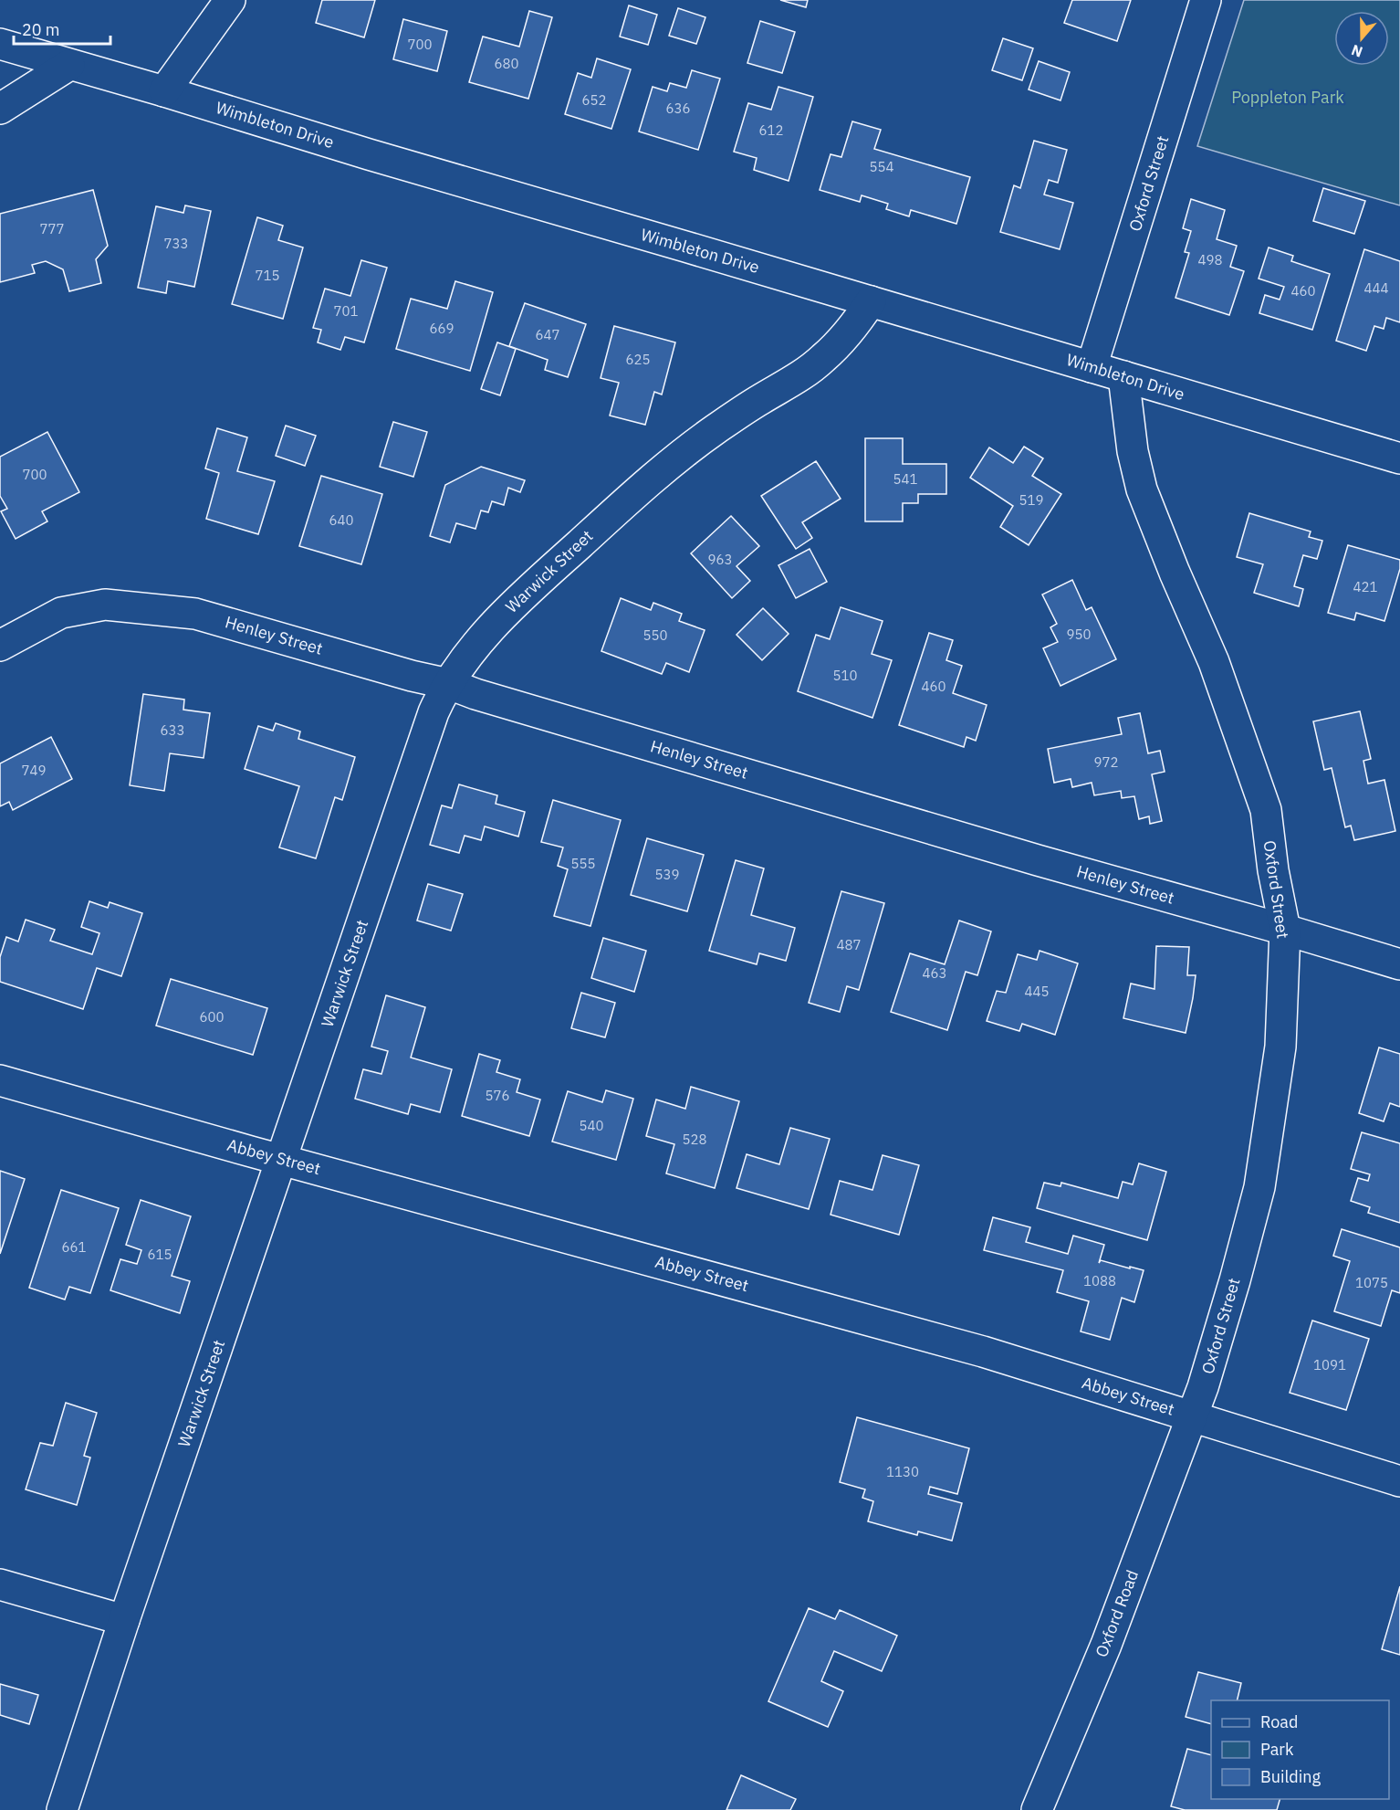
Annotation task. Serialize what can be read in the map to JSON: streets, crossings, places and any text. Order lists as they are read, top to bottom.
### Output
{
  "streets": {
    "street": [
      "Wimbleton Drive",
      "Oxford Street",
      "Warwick Street",
      "Henley Street",
      "Abbey Street",
      "Oxford Road"
    ]
  },
  "crossings": [
    ["Wimbleton Drive", "Oxford Street"],
    ["Wimbleton Drive", "Warwick Street"],
    ["Oxford Street", "Henley Street"],
    ["Oxford Street", "Abbey Street"],
    ["Oxford Street", "Oxford Road"],
    ["Warwick Street", "Henley Street"],
    ["Warwick Street", "Abbey Street"],
    ["Abbey Street", "Oxford Road"]
  ],
  "parks": ["Poppleton Park"],
  "house_numbers": [
    "700",
    "680",
    "652",
    "636",
    "612",
    "554",
    "777",
    "733",
    "498",
    "715",
    "444",
    "460",
    "701",
    "669",
    "647",
    "625",
    "700",
    "541",
    "519",
    "640",
    "963",
    "421",
    "950",
    "550",
    "510",
    "460",
    "633",
    "972",
    "749",
    "555",
    "539",
    "487",
    "463",
    "445",
    "600",
    "576",
    "540",
    "528",
    "661",
    "615",
    "1088",
    "1075",
    "1091",
    "1130"
  ],
  "legend": ["Road", "Park", "Building"],
  "scale_bar": "20 m",
  "north": "bottom"
}
